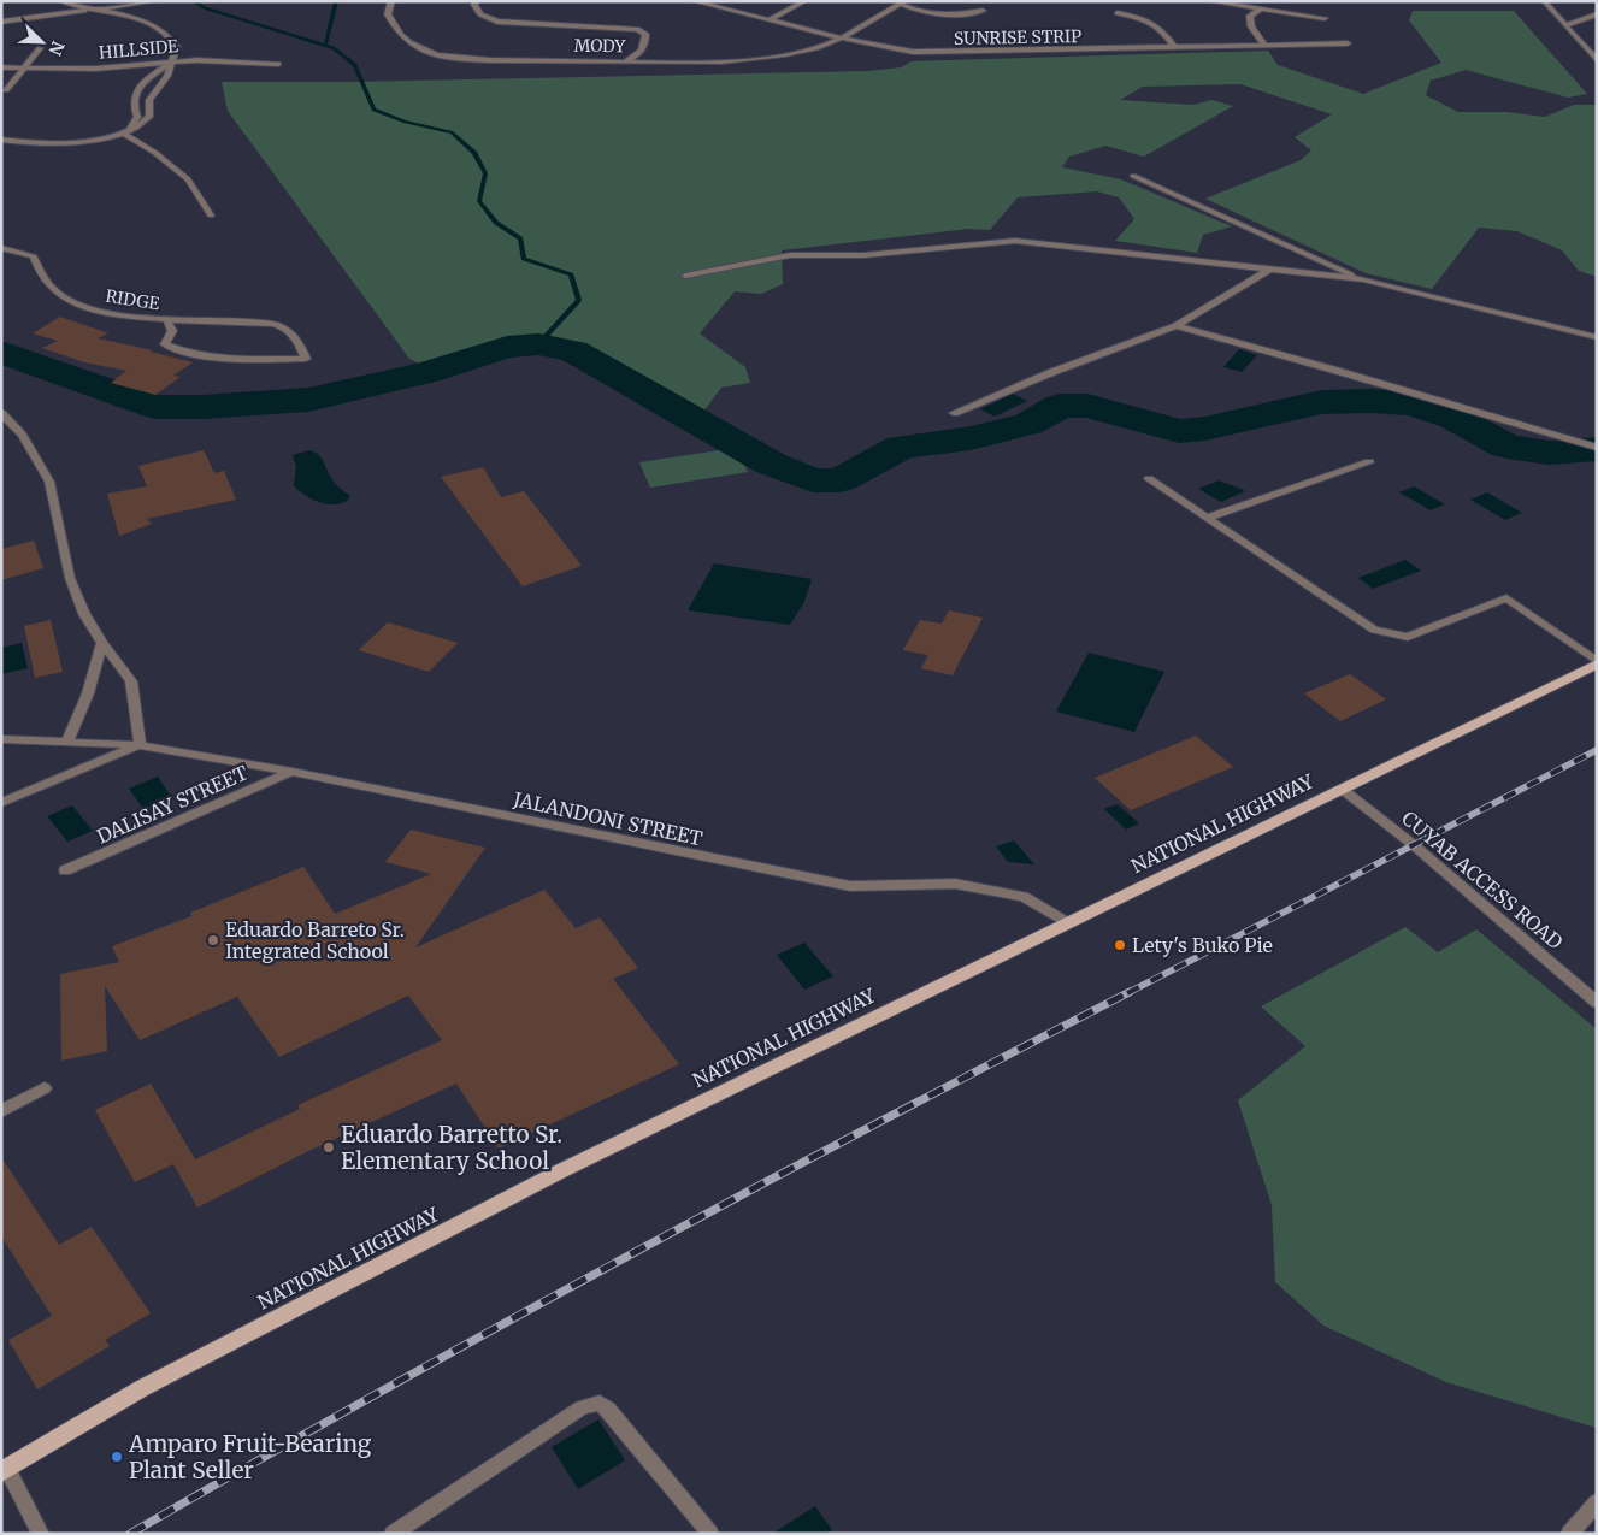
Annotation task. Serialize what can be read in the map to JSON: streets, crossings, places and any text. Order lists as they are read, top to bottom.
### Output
{
  "streets": {
    "main road": ["NATIONAL HIGHWAY"],
    "street": [
      "SUNRISE STRIP",
      "MODY",
      "HILLSIDE",
      "RIDGE",
      "DALISAY STREET",
      "JALANDONI STREET",
      "CUYAB ACCESS ROAD"
    ]
  },
  "crossings": [
    ["SUNRISE STRIP", "MODY"],
    ["DALISAY STREET", "JALANDONI STREET"],
    ["JALANDONI STREET", "NATIONAL HIGHWAY"],
    ["NATIONAL HIGHWAY", "CUYAB ACCESS ROAD"]
  ],
  "places": [
    "Eduardo Barreto Sr. Integrated School",
    "Lety's Buko Pie",
    "Eduardo Barretto Sr. Elementary School",
    "Amparo Fruit-Bearing Plant Seller"
  ],
  "north": "bottom right"
}
